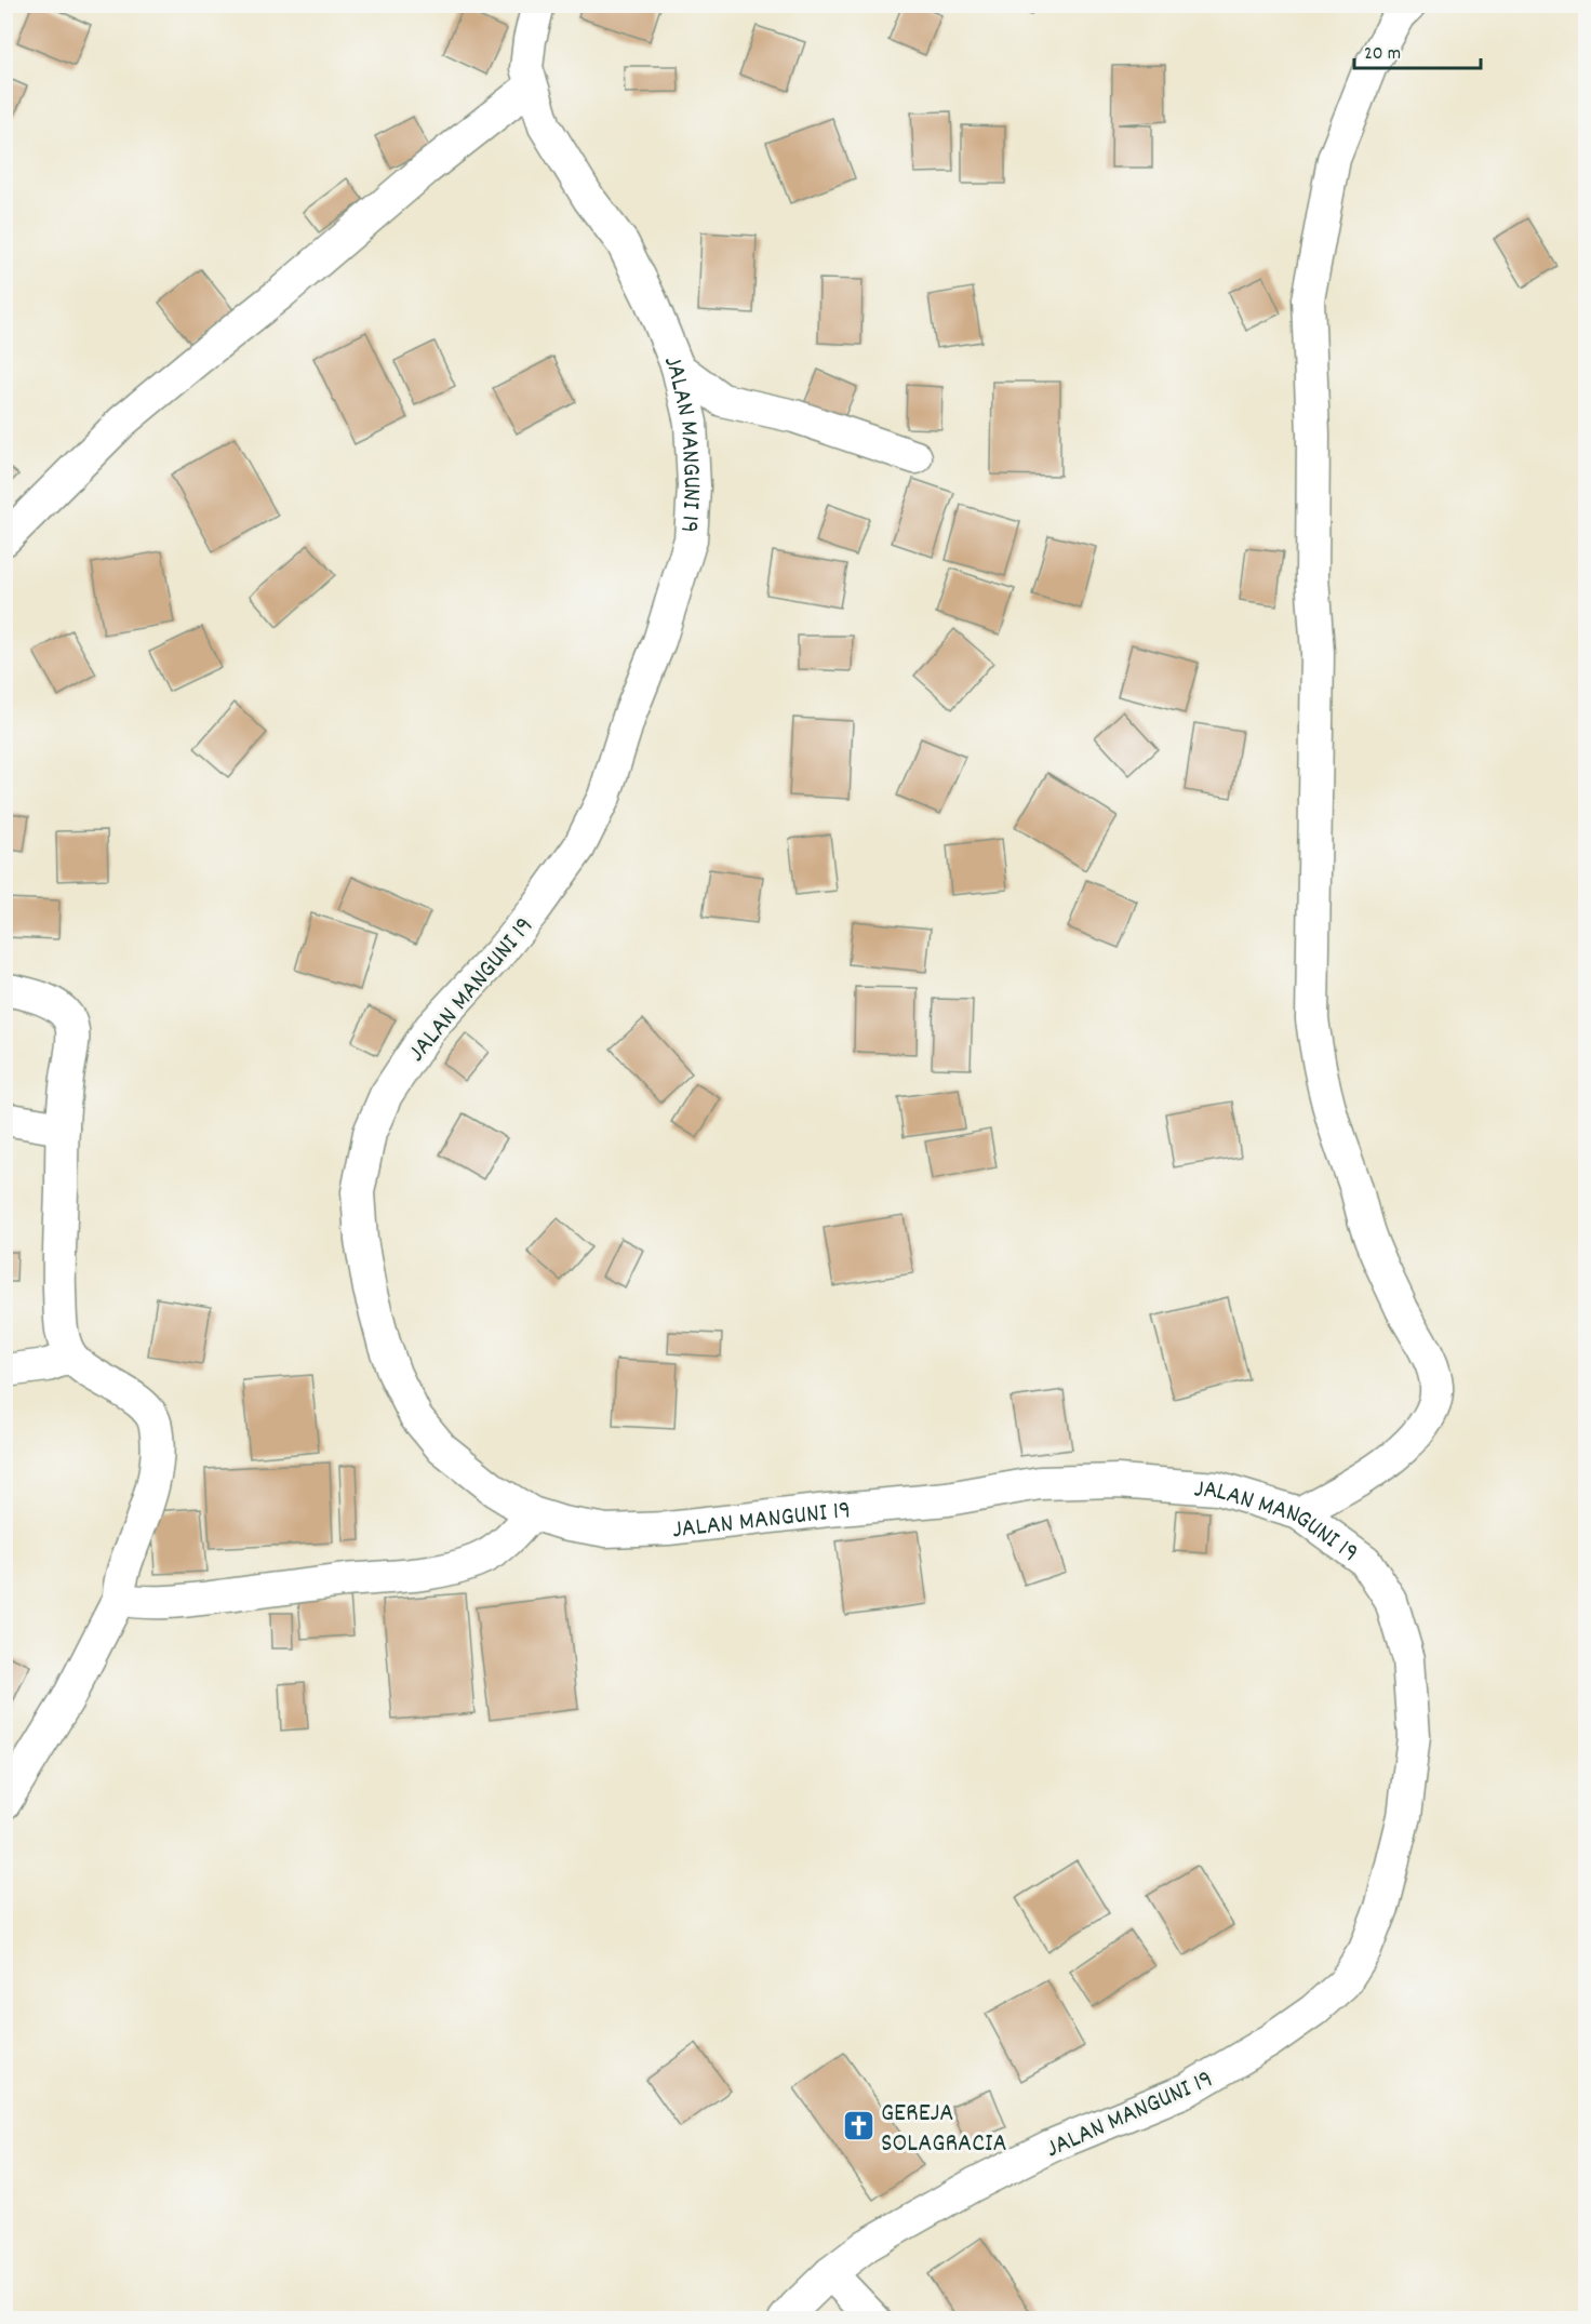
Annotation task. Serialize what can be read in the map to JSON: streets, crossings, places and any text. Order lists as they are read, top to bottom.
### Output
{
  "streets": {
    "street": ["JALAN MANGUNI 19"]
  },
  "places": {
    "church": ["GEREJA SOLAGRACIA"]
  },
  "scale_bar": "20 m"
}
